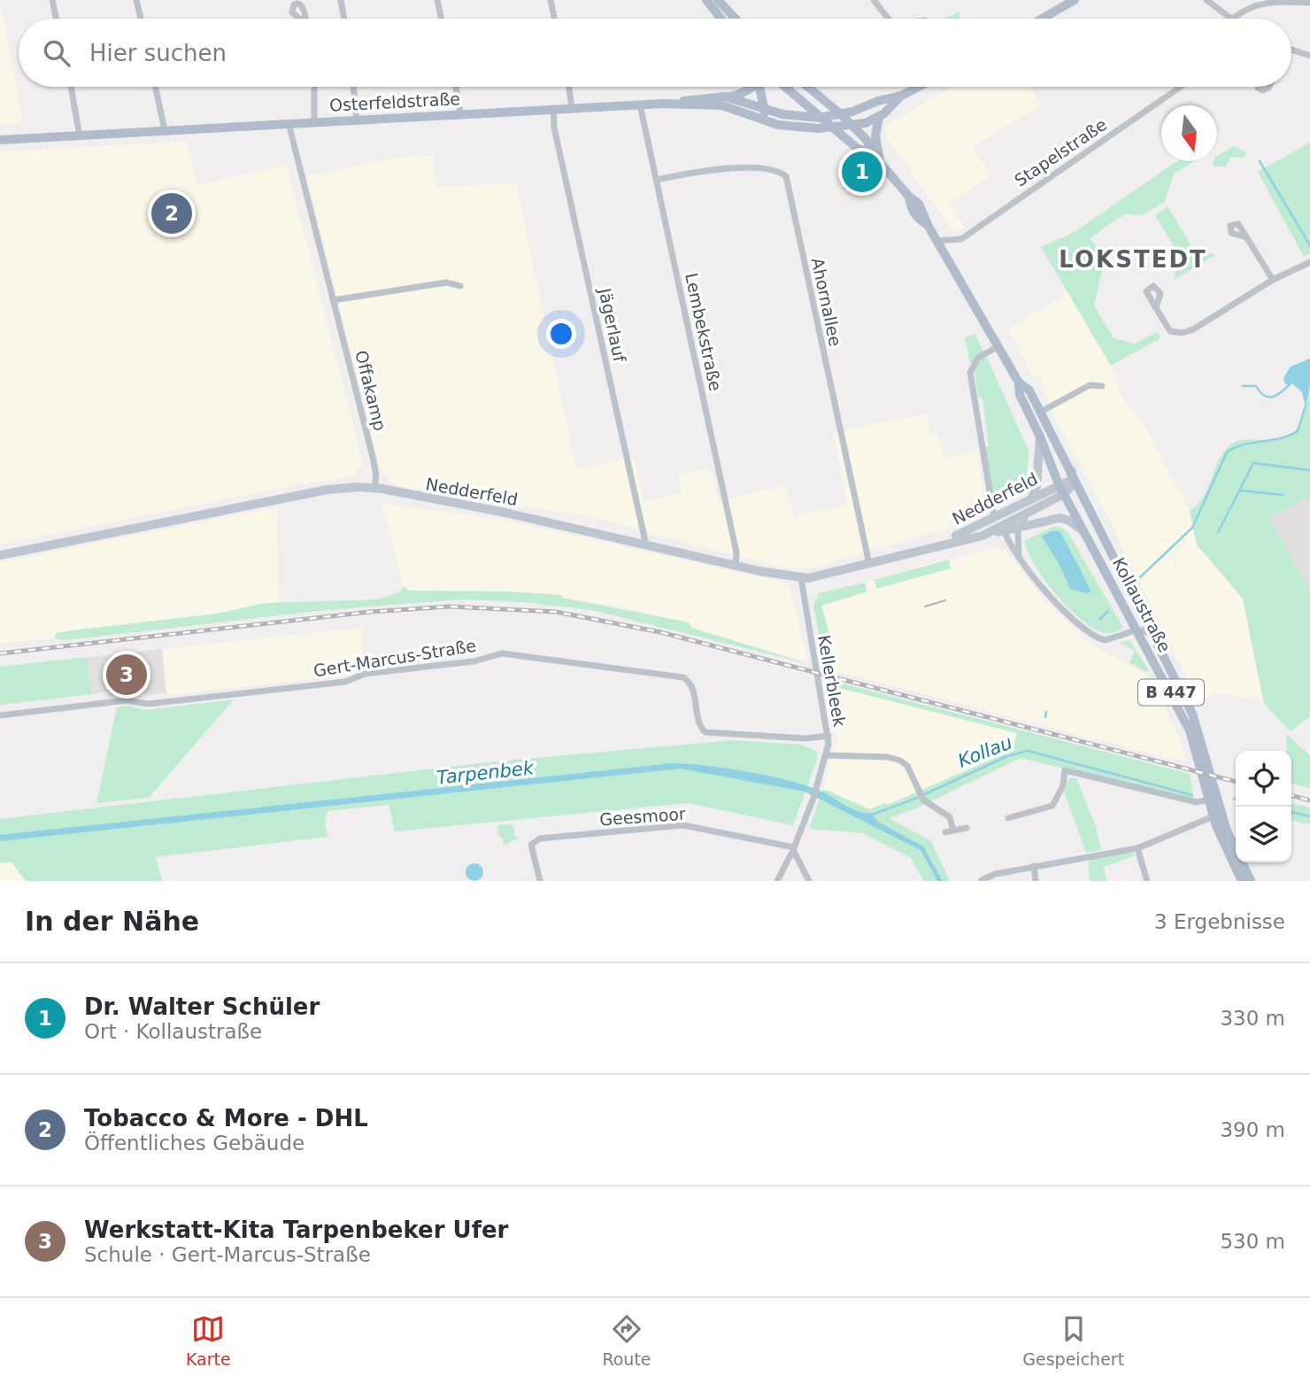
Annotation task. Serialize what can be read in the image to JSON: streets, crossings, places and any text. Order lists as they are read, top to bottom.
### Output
{
  "streets": {
    "main road": [
      "Osterfeldstraße",
      "Nedderfeld",
      "Kollaustraße",
      "B 447"
    ],
    "street": [
      "Stapelstraße",
      "Ahornallee",
      "Jägerlauf",
      "Lembekstraße",
      "Offakamp",
      "Gert-Marcus-Straße",
      "Kellerbleek",
      "Geesmoor"
    ]
  },
  "crossings": [
    ["Osterfeldstraße", "Jägerlauf"],
    ["Osterfeldstraße", "Lembekstraße"],
    ["Osterfeldstraße", "Offakamp"],
    ["Osterfeldstraße", "Kollaustraße"],
    ["Stapelstraße", "Kollaustraße"],
    ["Ahornallee", "Lembekstraße"],
    ["Ahornallee", "Nedderfeld"],
    ["Jägerlauf", "Nedderfeld"],
    ["Lembekstraße", "Nedderfeld"],
    ["Offakamp", "Nedderfeld"],
    ["Nedderfeld", "Kollaustraße"],
    ["Nedderfeld", "Kellerbleek"],
    ["Gert-Marcus-Straße", "Kellerbleek"],
    ["Kellerbleek", "Geesmoor"]
  ],
  "districts": ["LOKSTEDT"],
  "water": ["Kollau", "Tarpenbek"],
  "north": "bottom",
  "page": {
    "search": "Hier suchen",
    "pins": ["1", "2", "3"],
    "heading": ["In der Nähe", "3 Ergebnisse"],
    "list": [
      {
        "mark": "1",
        "name": "Dr. Walter Schüler",
        "note": "Ort · Kollaustraße",
        "value": "330 m"
      },
      {
        "mark": "2",
        "name": "Tobacco & More - DHL",
        "note": "Öffentliches Gebäude",
        "value": "390 m"
      },
      {
        "mark": "3",
        "name": "Werkstatt-Kita Tarpenbeker Ufer",
        "note": "Schule · Gert-Marcus-Straße",
        "value": "530 m"
      }
    ],
    "nav": ["Karte", "Route", "Gespeichert"]
  }
}
